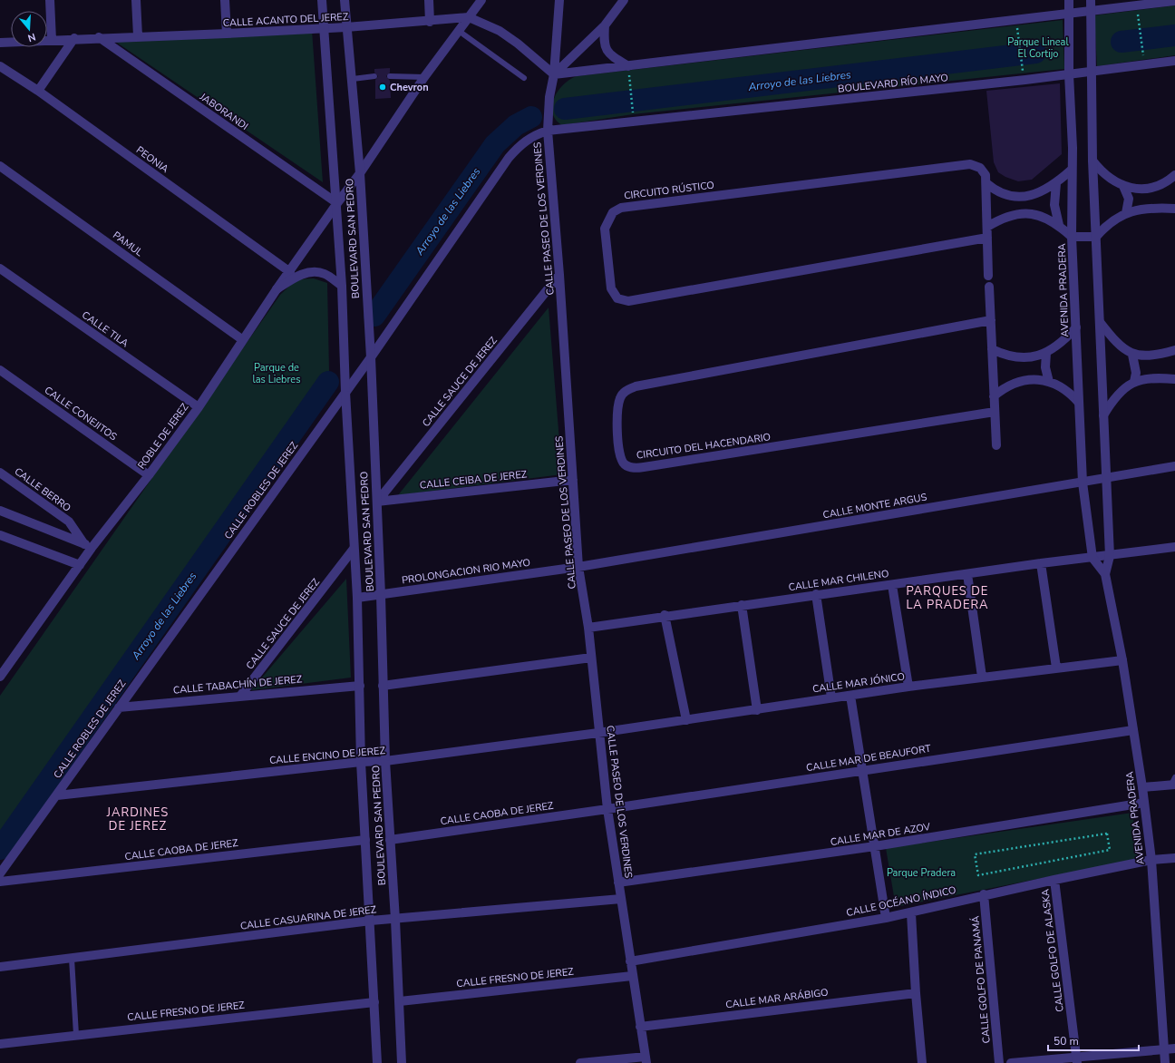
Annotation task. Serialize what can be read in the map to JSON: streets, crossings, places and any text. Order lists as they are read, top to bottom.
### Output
{
  "streets": {
    "street": [
      "CALLE ACANTO DEL JEREZ",
      "BOULEVARD RÍO MAYO",
      "JABORANDI",
      "PEONIA",
      "CIRCUITO RÚSTICO",
      "CALLE PASEO DE LOS VERDINES",
      "BOULEVARD SAN PEDRO",
      "PAMUL",
      "AVENIDA PRADERA",
      "CALLE TILA",
      "CALLE SAUCE DE JEREZ",
      "CALLE CONEJITOS",
      "ROBLE DE JEREZ",
      "CIRCUITO DEL HACENDARIO",
      "CALLE CEIBA DE JEREZ",
      "CALLE BERRO",
      "CALLE ROBLES DE JEREZ",
      "CALLE MONTE ARGUS",
      "PROLONGACION RIO MAYO",
      "CALLE MAR CHILENO",
      "CALLE MAR JÓNICO",
      "CALLE TABACHÍN DE JEREZ",
      "CALLE ENCINO DE JEREZ",
      "CALLE MAR DE BEAUFORT",
      "CALLE CAOBA DE JEREZ",
      "CALLE MAR DE AZOV",
      "CALLE OCÉANO ÍNDICO",
      "CALLE CASUARINA DE JEREZ",
      "CALLE GOLFO DE ALASKA",
      "CALLE FRESNO DE JEREZ",
      "CALLE GOLFO DE PANAMÁ",
      "CALLE MAR ARÁBIGO"
    ]
  },
  "crossings": [
    ["CALLE ACANTO DEL JEREZ", "JABORANDI"],
    ["CALLE ACANTO DEL JEREZ", "BOULEVARD SAN PEDRO"],
    ["CALLE ACANTO DEL JEREZ", "ROBLE DE JEREZ"],
    ["BOULEVARD RÍO MAYO", "CALLE PASEO DE LOS VERDINES"],
    ["BOULEVARD RÍO MAYO", "AVENIDA PRADERA"],
    ["BOULEVARD RÍO MAYO", "CALLE ROBLES DE JEREZ"],
    ["JABORANDI", "BOULEVARD SAN PEDRO"],
    ["JABORANDI", "ROBLE DE JEREZ"],
    ["PEONIA", "ROBLE DE JEREZ"],
    ["CALLE PASEO DE LOS VERDINES", "CALLE SAUCE DE JEREZ"],
    ["CALLE PASEO DE LOS VERDINES", "CALLE CEIBA DE JEREZ"],
    ["CALLE PASEO DE LOS VERDINES", "CALLE ROBLES DE JEREZ"],
    ["CALLE PASEO DE LOS VERDINES", "CALLE MONTE ARGUS"],
    ["CALLE PASEO DE LOS VERDINES", "PROLONGACION RIO MAYO"],
    ["CALLE PASEO DE LOS VERDINES", "CALLE MAR CHILENO"],
    ["CALLE PASEO DE LOS VERDINES", "CALLE MAR JÓNICO"],
    ["CALLE PASEO DE LOS VERDINES", "CALLE ENCINO DE JEREZ"],
    ["CALLE PASEO DE LOS VERDINES", "CALLE MAR DE BEAUFORT"],
    ["CALLE PASEO DE LOS VERDINES", "CALLE CAOBA DE JEREZ"],
    ["CALLE PASEO DE LOS VERDINES", "CALLE MAR DE AZOV"],
    ["CALLE PASEO DE LOS VERDINES", "CALLE OCÉANO ÍNDICO"],
    ["CALLE PASEO DE LOS VERDINES", "CALLE CASUARINA DE JEREZ"],
    ["CALLE PASEO DE LOS VERDINES", "CALLE FRESNO DE JEREZ"],
    ["CALLE PASEO DE LOS VERDINES", "CALLE MAR ARÁBIGO"],
    ["BOULEVARD SAN PEDRO", "CALLE SAUCE DE JEREZ"],
    ["BOULEVARD SAN PEDRO", "ROBLE DE JEREZ"],
    ["BOULEVARD SAN PEDRO", "CALLE CEIBA DE JEREZ"],
    ["BOULEVARD SAN PEDRO", "CALLE ROBLES DE JEREZ"],
    ["BOULEVARD SAN PEDRO", "PROLONGACION RIO MAYO"],
    ["BOULEVARD SAN PEDRO", "CALLE TABACHÍN DE JEREZ"],
    ["BOULEVARD SAN PEDRO", "CALLE ENCINO DE JEREZ"],
    ["BOULEVARD SAN PEDRO", "CALLE CAOBA DE JEREZ"],
    ["BOULEVARD SAN PEDRO", "CALLE CASUARINA DE JEREZ"],
    ["BOULEVARD SAN PEDRO", "CALLE FRESNO DE JEREZ"],
    ["PAMUL", "ROBLE DE JEREZ"],
    ["AVENIDA PRADERA", "CALLE MONTE ARGUS"],
    ["AVENIDA PRADERA", "CALLE MAR CHILENO"],
    ["AVENIDA PRADERA", "CALLE MAR JÓNICO"],
    ["AVENIDA PRADERA", "CALLE MAR DE BEAUFORT"],
    ["AVENIDA PRADERA", "CALLE MAR DE AZOV"],
    ["AVENIDA PRADERA", "CALLE OCÉANO ÍNDICO"],
    ["CALLE TILA", "ROBLE DE JEREZ"],
    ["CALLE SAUCE DE JEREZ", "CALLE CEIBA DE JEREZ"],
    ["CALLE SAUCE DE JEREZ", "CALLE TABACHÍN DE JEREZ"],
    ["CALLE CONEJITOS", "ROBLE DE JEREZ"],
    ["ROBLE DE JEREZ", "CALLE BERRO"],
    ["CALLE ROBLES DE JEREZ", "CALLE TABACHÍN DE JEREZ"],
    ["CALLE ROBLES DE JEREZ", "CALLE ENCINO DE JEREZ"],
    ["CALLE MONTE ARGUS", "PROLONGACION RIO MAYO"],
    ["CALLE MAR JÓNICO", "CALLE ENCINO DE JEREZ"],
    ["CALLE MAR DE BEAUFORT", "CALLE CAOBA DE JEREZ"],
    ["CALLE OCÉANO ÍNDICO", "CALLE GOLFO DE ALASKA"],
    ["CALLE OCÉANO ÍNDICO", "CALLE GOLFO DE PANAMÁ"]
  ],
  "districts": ["PARQUES DE LA PRADERA", "JARDINES DE JEREZ"],
  "water": ["Arroyo de las Liebres"],
  "parks": ["Parque Lineal El Cortijo", "Parque de las Liebres", "Parque Pradera"],
  "places": ["Chevron"],
  "scale_bar": "50 m",
  "north": "bottom"
}
